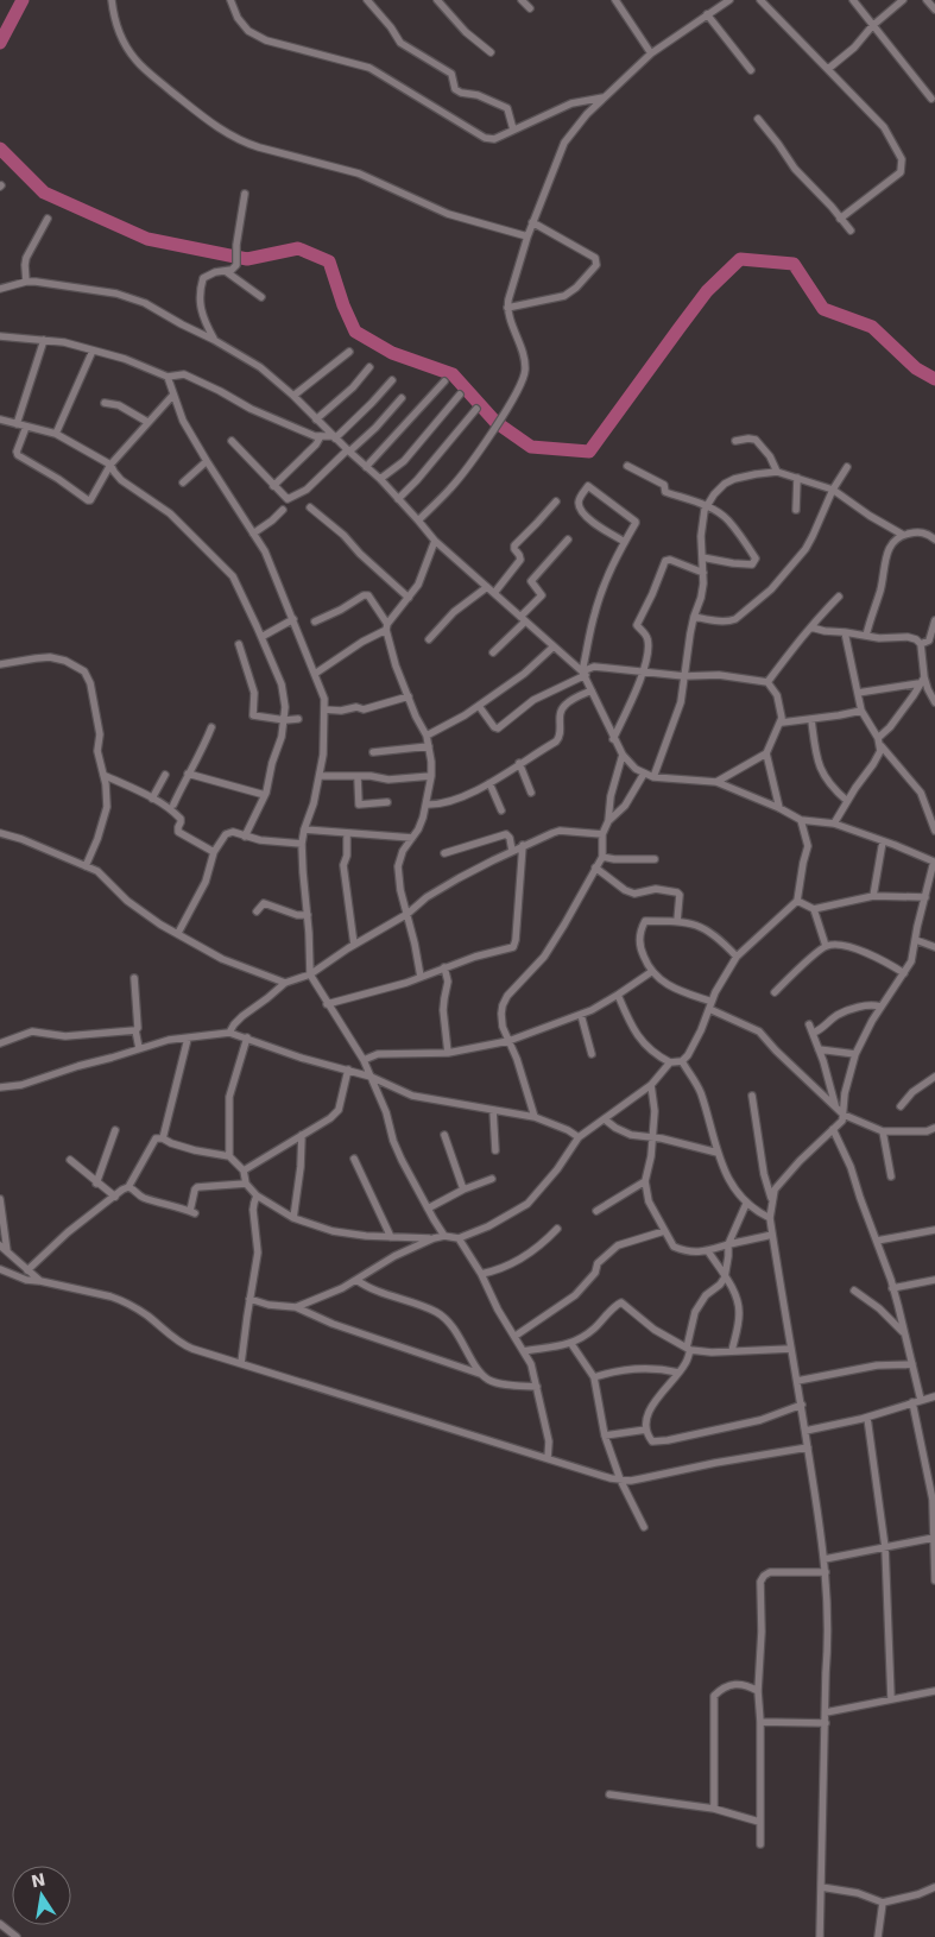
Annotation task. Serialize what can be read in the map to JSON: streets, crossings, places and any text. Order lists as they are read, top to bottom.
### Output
{
  "north": "top"
}
